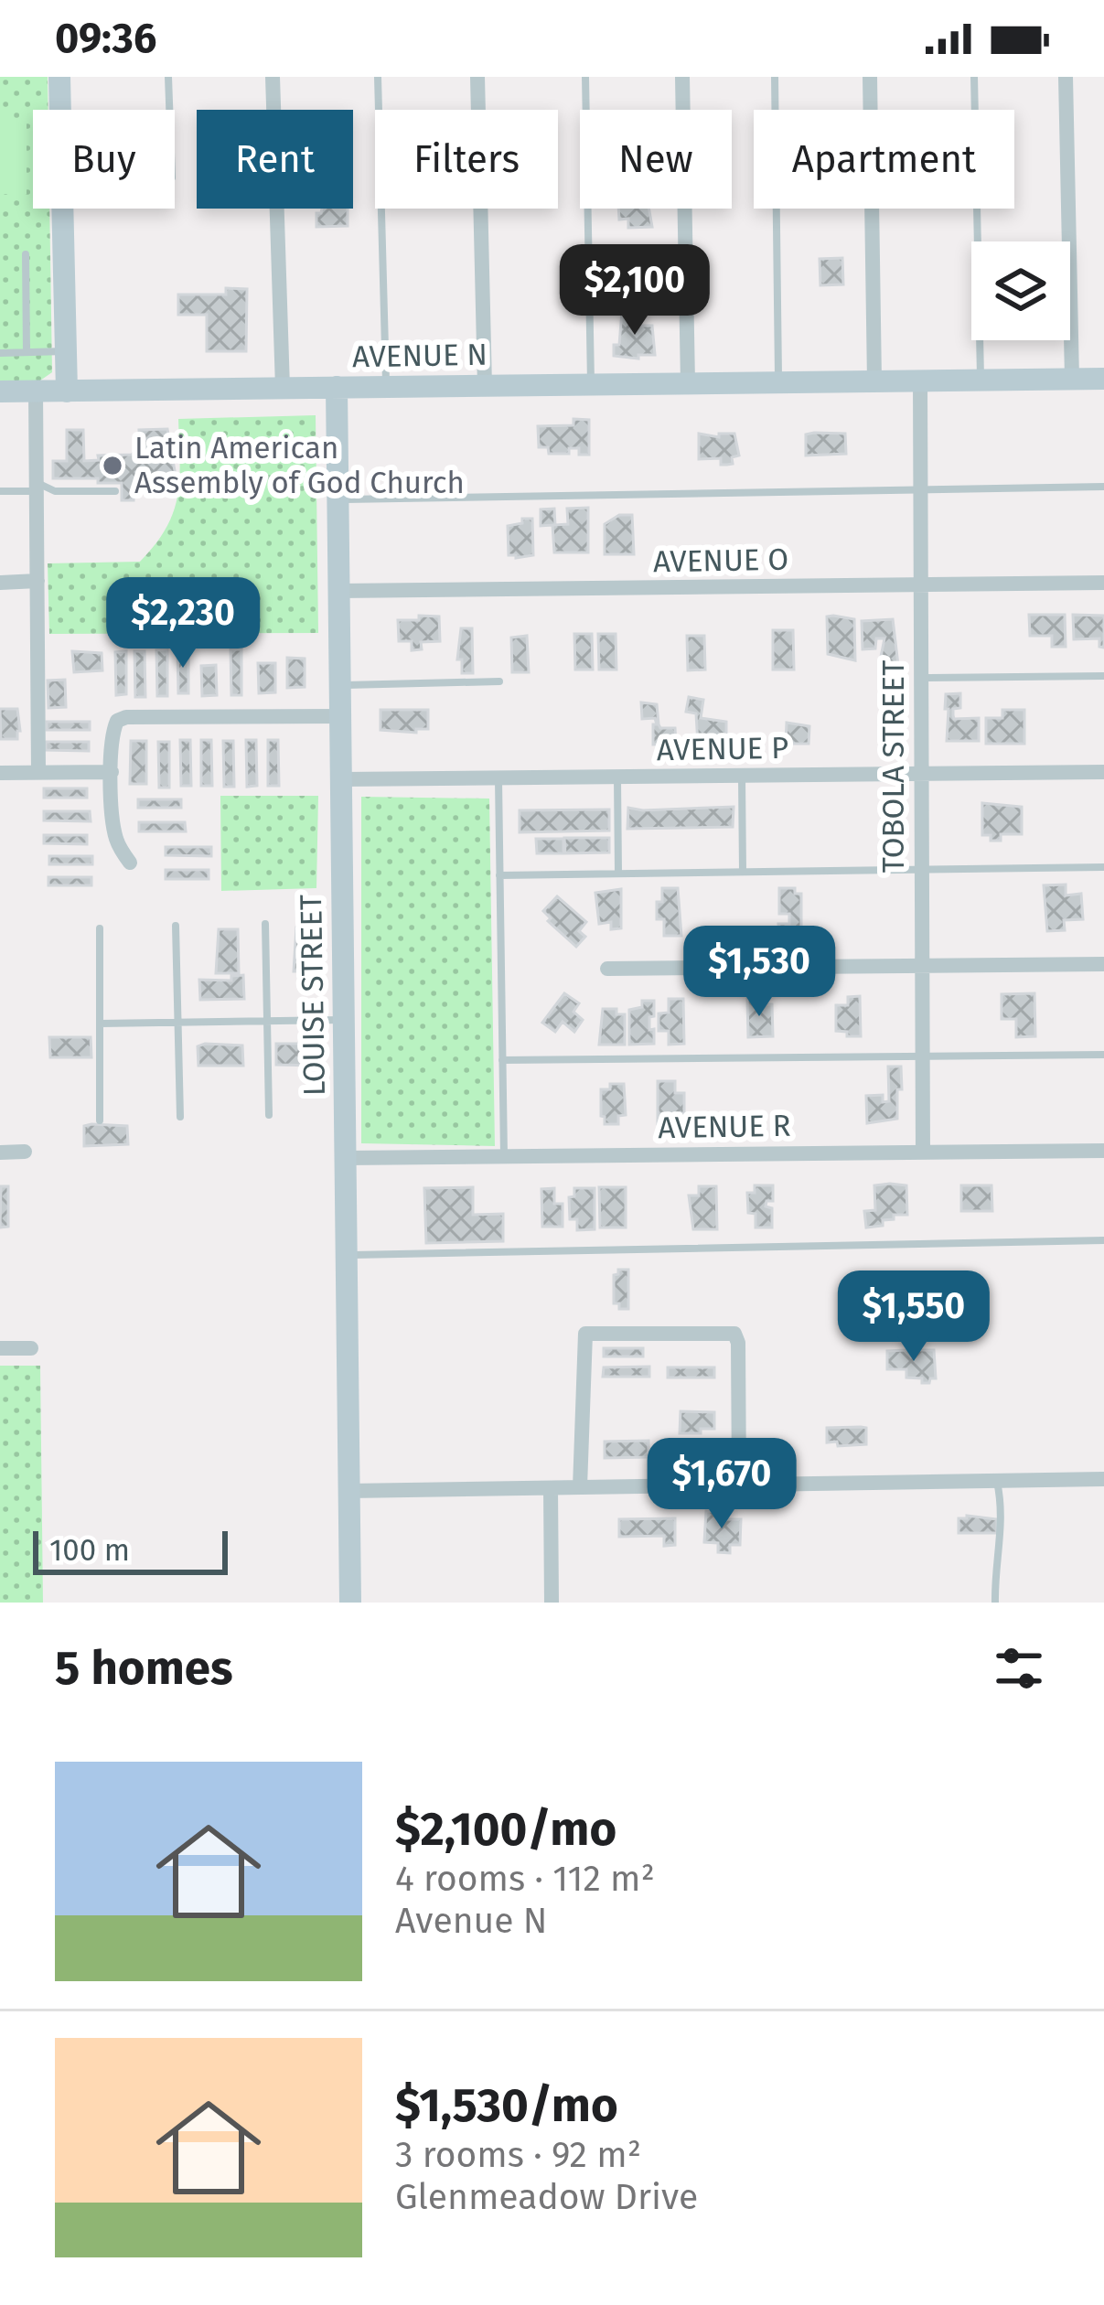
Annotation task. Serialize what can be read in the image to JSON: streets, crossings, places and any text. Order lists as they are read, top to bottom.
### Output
{
  "streets": {
    "street": [
      "AVENUE N",
      "AVENUE O",
      "AVENUE P",
      "TOBOLA STREET",
      "LOUISE STREET",
      "AVENUE R"
    ]
  },
  "crossings": [
    ["AVENUE N", "TOBOLA STREET"],
    ["AVENUE N", "LOUISE STREET"],
    ["AVENUE O", "TOBOLA STREET"],
    ["AVENUE O", "LOUISE STREET"],
    ["AVENUE P", "TOBOLA STREET"],
    ["AVENUE P", "LOUISE STREET"],
    ["TOBOLA STREET", "AVENUE R"],
    ["LOUISE STREET", "AVENUE R"]
  ],
  "places": ["Latin American Assembly of God Church"],
  "scale_bar": "100 m",
  "page": {
    "status": "09:36",
    "chip": [
      "Buy",
      "Rent",
      "Filters",
      "New",
      "Apartment"
    ],
    "price": [
      "$2,100",
      "$2,230",
      "$1,530",
      "$1,550",
      "$1,670"
    ],
    "scale": "100 m",
    "heading": "5 homes",
    "list": [
      {
        "name": "$2,100/mo",
        "note": "4 rooms · 112 m² · Avenue N"
      },
      {
        "name": "$1,530/mo",
        "note": "3 rooms · 92 m² · Glenmeadow Drive"
      }
    ]
  }
}
